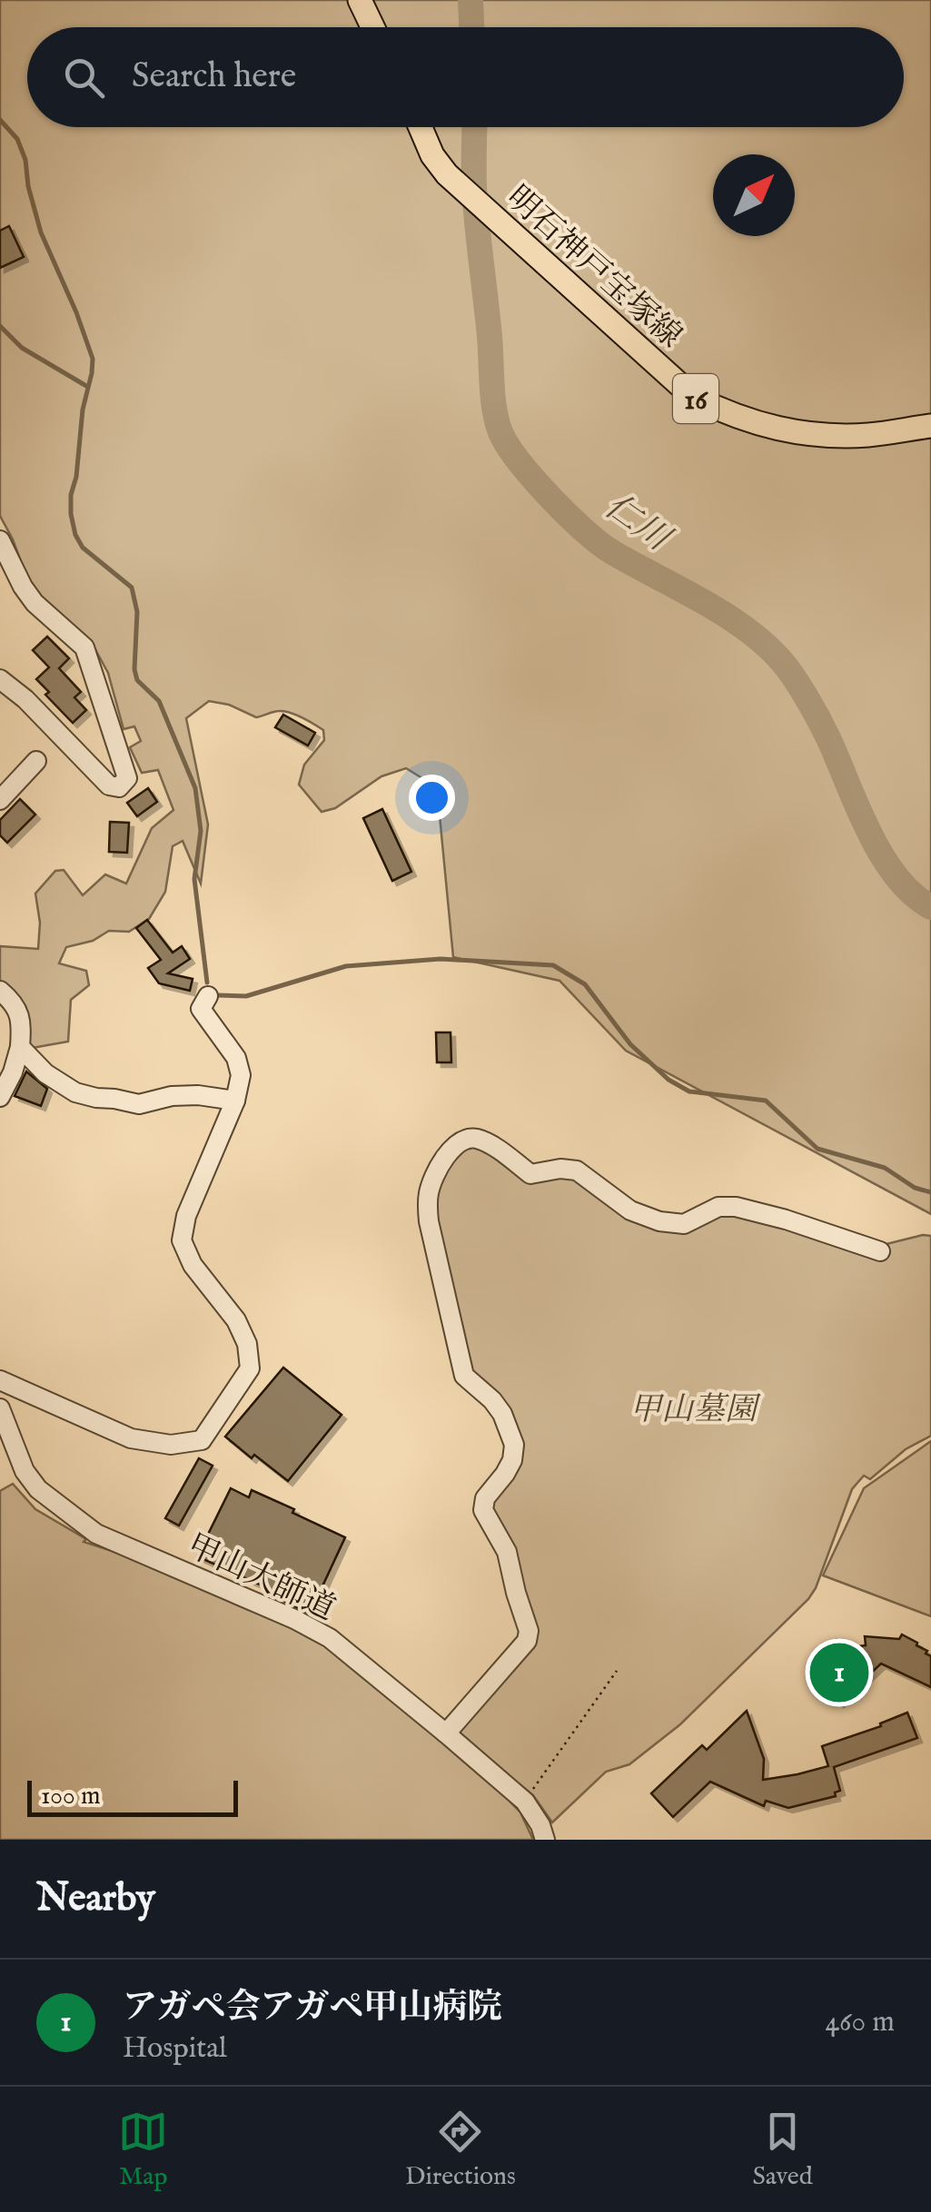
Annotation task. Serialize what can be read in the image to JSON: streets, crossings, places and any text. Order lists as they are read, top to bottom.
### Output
{
  "streets": {
    "main road": ["明石神戸宝塚線", "16"],
    "street": ["甲山大師道"]
  },
  "water": ["仁川"],
  "parks": ["甲山墓園"],
  "scale_bar": "100 m",
  "north": "top right",
  "page": {
    "search": "Search here",
    "pins": "1",
    "scale": "100 m",
    "heading": "Nearby",
    "list": [
      {
        "mark": "1",
        "name": "アガペ会アガペ甲山病院",
        "note": "Hospital",
        "value": "460 m"
      }
    ],
    "nav": ["Map", "Directions", "Saved"]
  }
}
